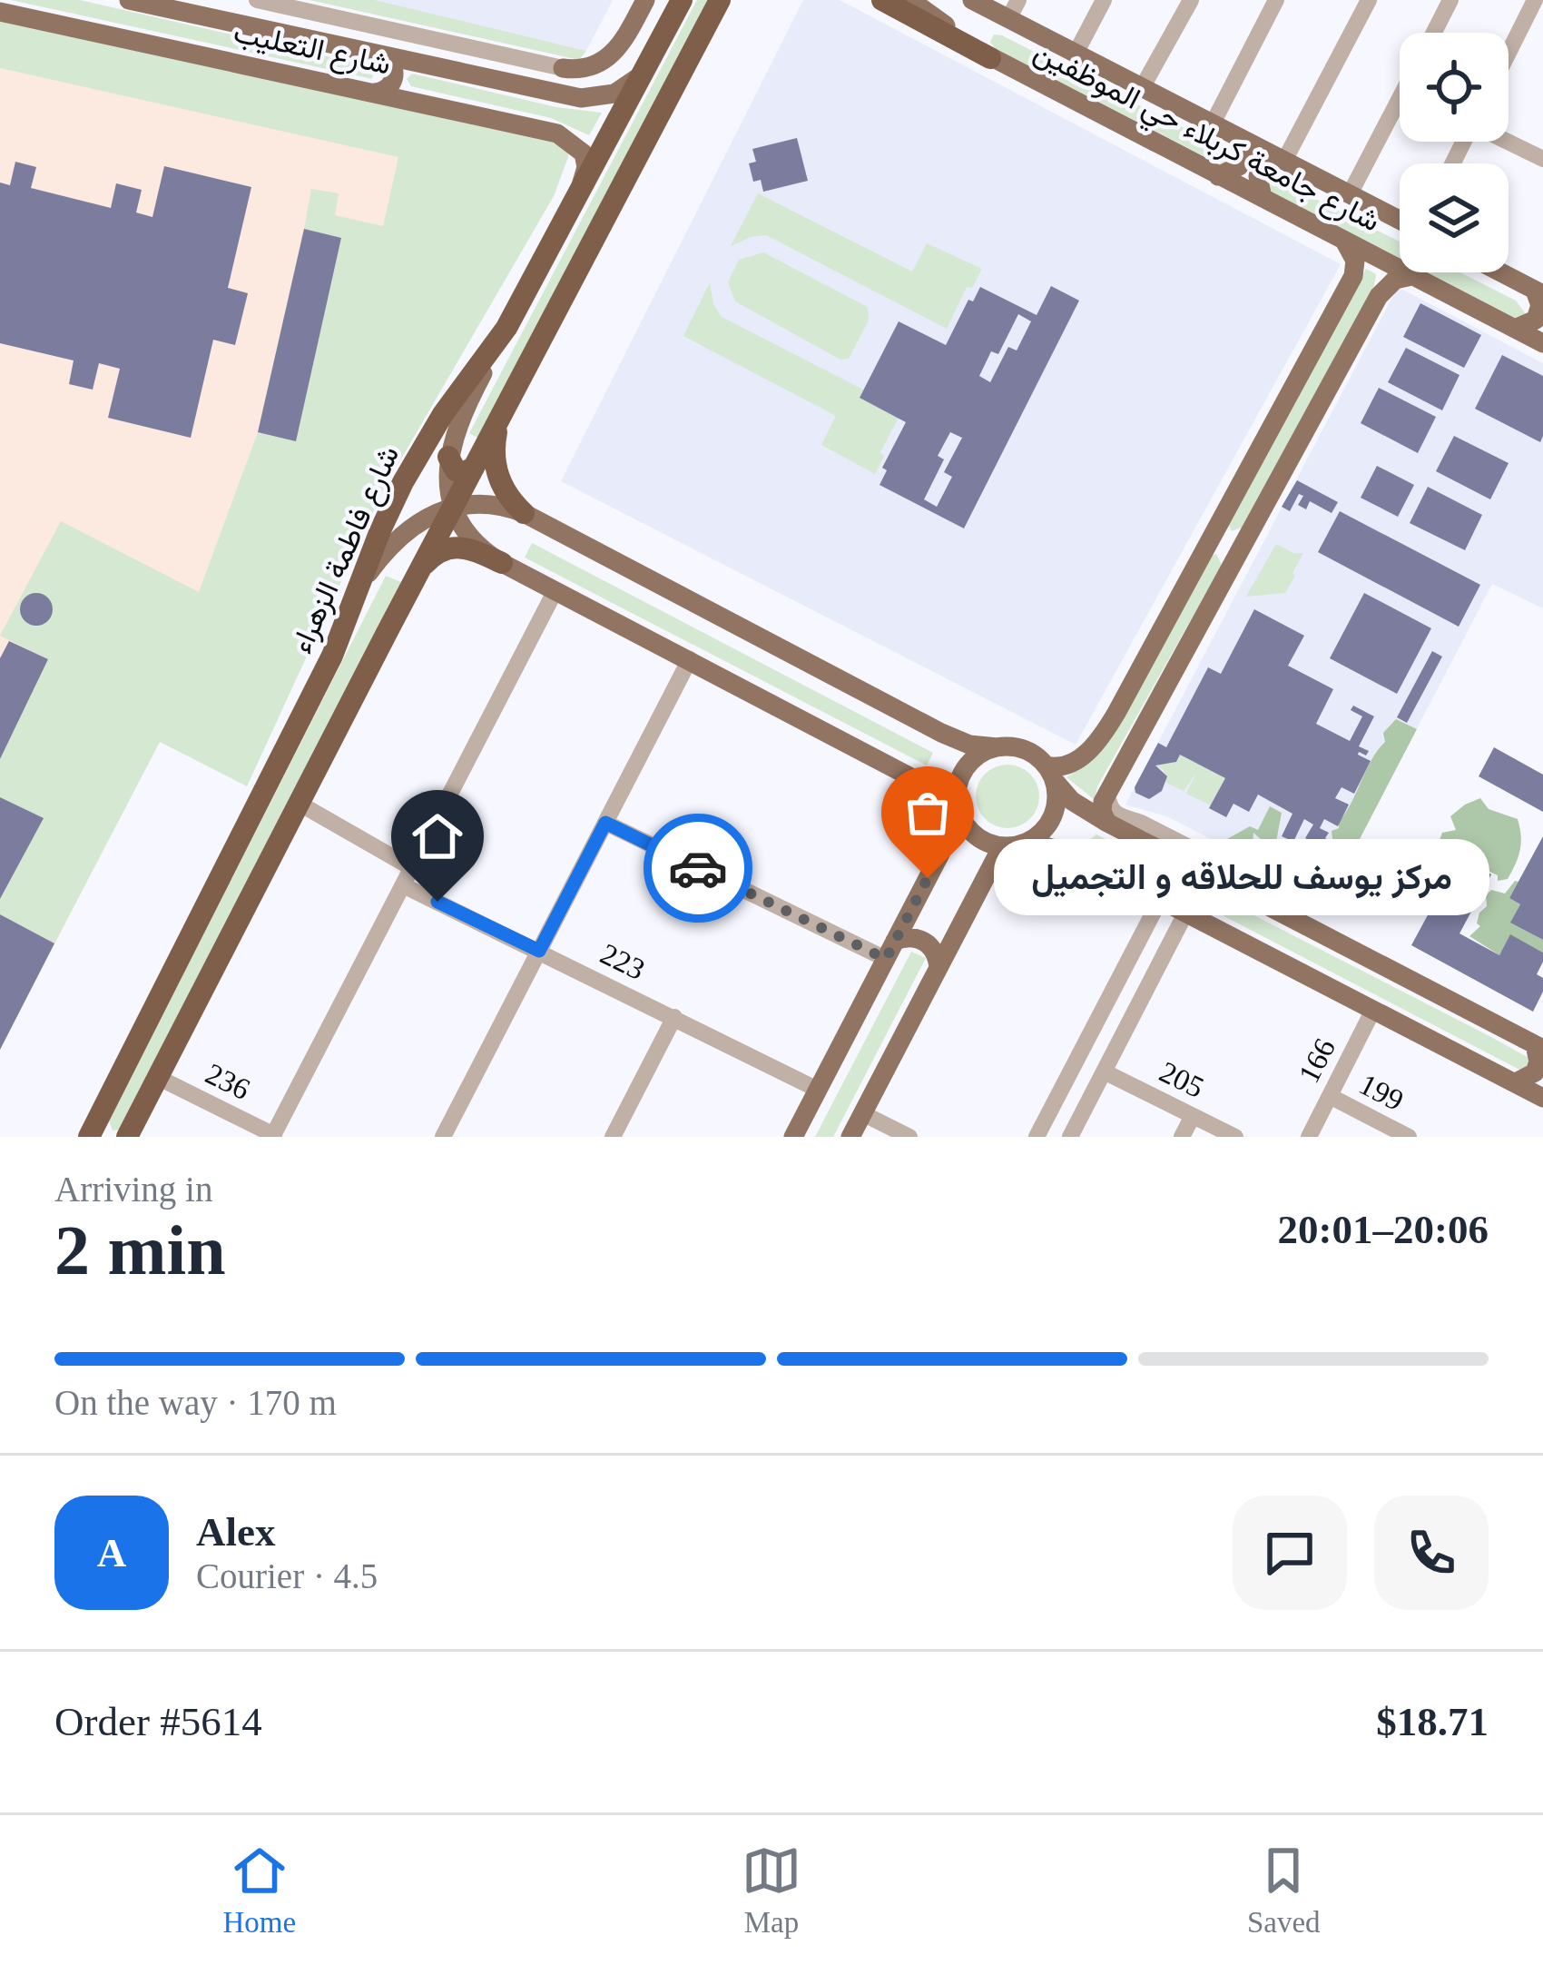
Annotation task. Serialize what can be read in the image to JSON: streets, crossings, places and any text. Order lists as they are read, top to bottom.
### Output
{
  "streets": {
    "highway": ["شارع فاطمة الزهراء"],
    "main road": ["شارع التعليب", "شارع جامعة كربلاء حي الموظفين"],
    "street": [
      "223",
      "166",
      "205",
      "236",
      "199"
    ]
  },
  "crossings": [
    ["شارع التعليب", "شارع فاطمة الزهراء"],
    ["166", "199"]
  ],
  "places": ["مركز يوسف للحلاقه و التجميل"],
  "page": {
    "bubble": "مركز يوسف للحلاقه و التجميل",
    "heading": ["2 min", "Arriving in", "20:01–20:06"],
    "panel": [
      "Alex",
      "Courier · 4.5",
      "Order #5614",
      "$18.71"
    ],
    "bar": "On the way · 170 m",
    "round": "A",
    "tabs": ["Home", "Map", "Saved"]
  }
}
